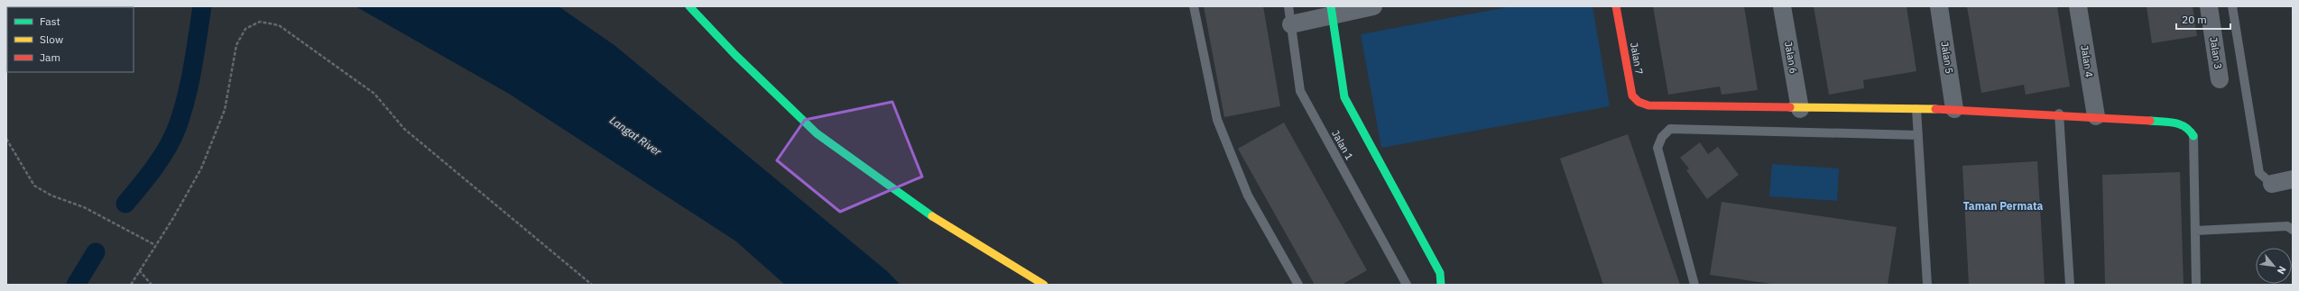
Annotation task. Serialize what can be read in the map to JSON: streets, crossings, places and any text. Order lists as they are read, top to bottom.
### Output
{
  "streets": {
    "street": [
      "Jalan 3",
      "Jalan 6",
      "Jalan 5",
      "Jalan 7",
      "Jalan 4"
    ],
    "lane": ["Jalan 1"]
  },
  "crossings": [
    ["Jalan 6", "Jalan 7"]
  ],
  "districts": ["Taman Permata"],
  "water": ["Langat River"],
  "legend": ["Fast", "Slow", "Jam"],
  "scale_bar": "20 m",
  "north": "bottom right"
}
